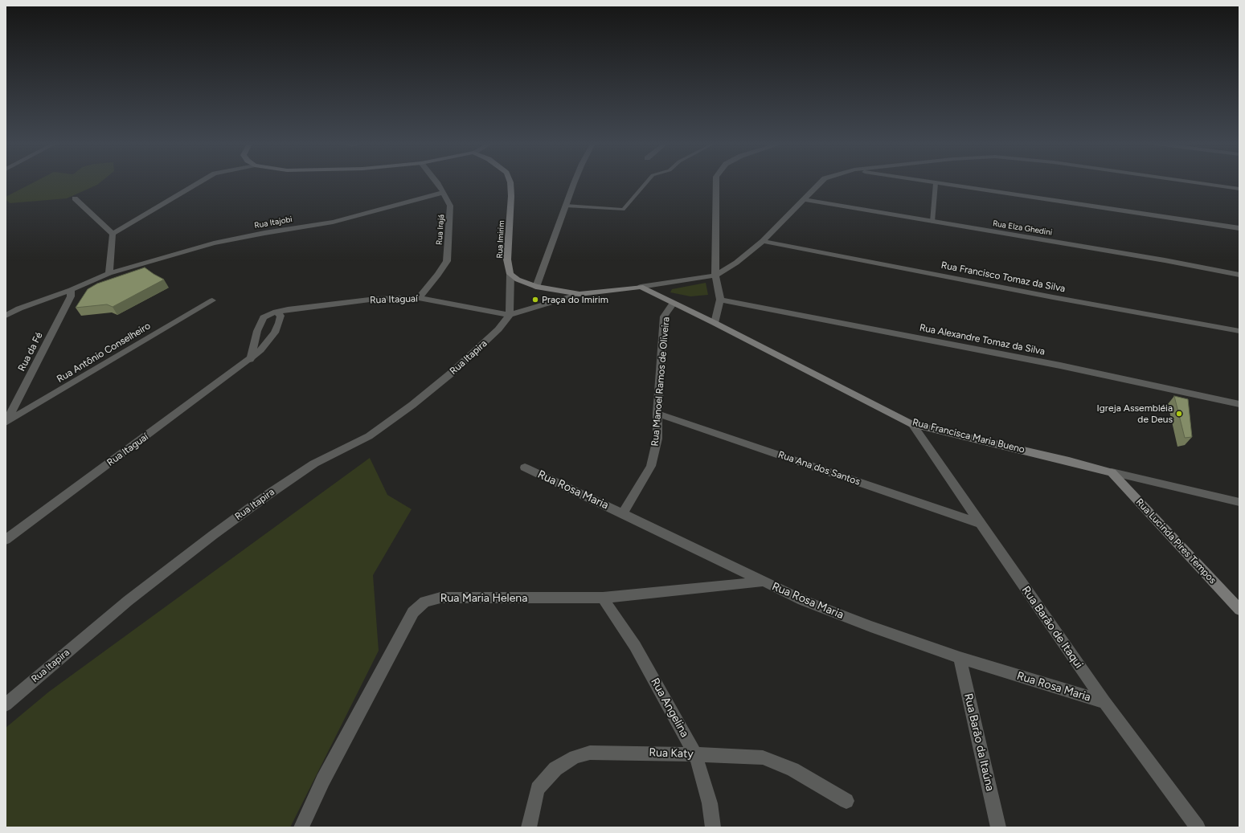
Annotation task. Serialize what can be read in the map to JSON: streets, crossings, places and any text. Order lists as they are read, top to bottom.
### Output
{
  "streets": {
    "street": [
      "Rua Itajobi",
      "Rua Elza Ghedini",
      "Rua Irajá",
      "Rua Imirim",
      "Rua Francisco Tomaz da Silva",
      "Rua Itaguaí",
      "Rua Alexandre Tomaz da Silva",
      "Rua da Fé",
      "Rua Antônio Conselheiro",
      "Rua Itapira",
      "Rua Manoel Ramos de Oliveira",
      "Rua Francisca Maria Bueno",
      "Rua Ana dos Santos",
      "Rua Rosa Maria",
      "Rua Lucinda Pires Tempos",
      "Rua Maria Helena",
      "Rua Barão de Itaqui",
      "Rua Angelina",
      "Rua Barão da Itaúna",
      "Rua Katy"
    ]
  },
  "crossings": [
    ["Rua Itajobi", "Rua Irajá"],
    ["Rua Itajobi", "Rua da Fé"],
    ["Rua Irajá", "Rua Itaguaí"],
    ["Rua Itaguaí", "Rua Itapira"],
    ["Rua da Fé", "Rua Antônio Conselheiro"],
    ["Rua Manoel Ramos de Oliveira", "Rua Francisca Maria Bueno"],
    ["Rua Manoel Ramos de Oliveira", "Rua Ana dos Santos"],
    ["Rua Manoel Ramos de Oliveira", "Rua Rosa Maria"],
    ["Rua Francisca Maria Bueno", "Rua Lucinda Pires Tempos"],
    ["Rua Francisca Maria Bueno", "Rua Barão de Itaqui"],
    ["Rua Ana dos Santos", "Rua Barão de Itaqui"],
    ["Rua Rosa Maria", "Rua Maria Helena"],
    ["Rua Rosa Maria", "Rua Barão de Itaqui"],
    ["Rua Rosa Maria", "Rua Barão da Itaúna"],
    ["Rua Maria Helena", "Rua Angelina"],
    ["Rua Angelina", "Rua Katy"]
  ],
  "places": ["Praça do Imirim", "Igreja Assembléia de Deus"]
}
